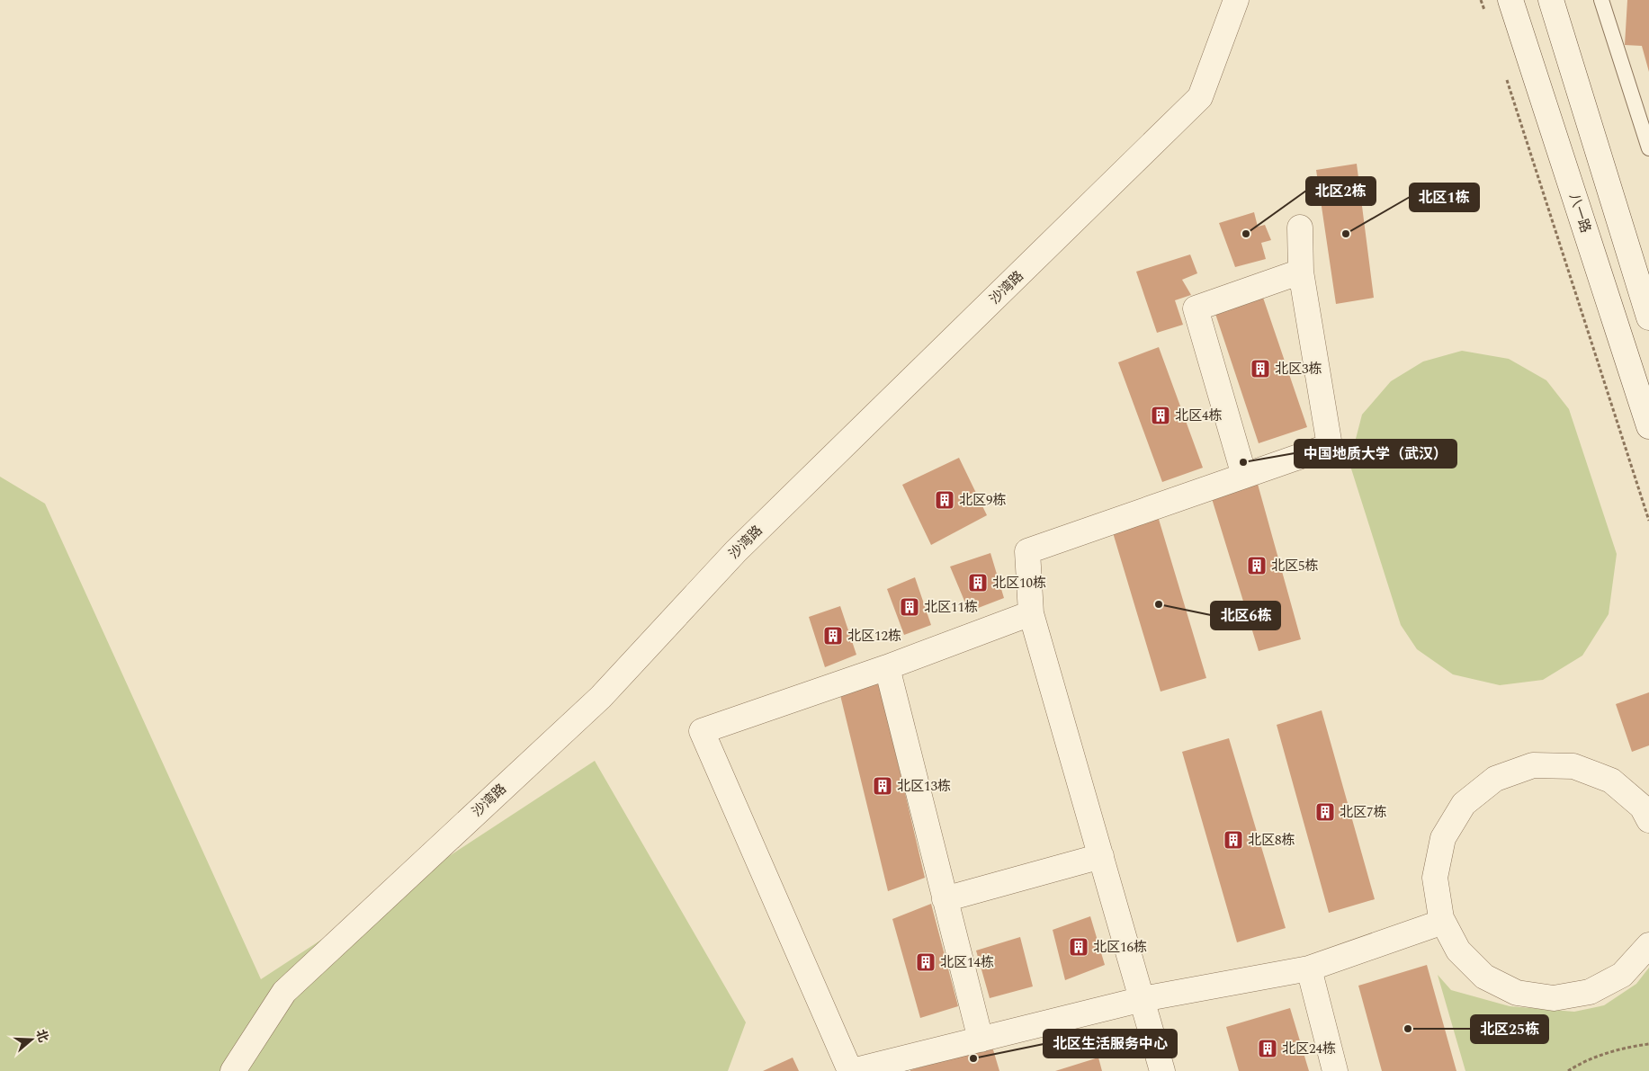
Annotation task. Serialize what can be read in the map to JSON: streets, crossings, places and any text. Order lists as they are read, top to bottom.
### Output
{
  "streets": {
    "street": ["八一路", "沙湾路"]
  },
  "places": {
    "other": [
      "北区2栋",
      "北区1栋",
      "中国地质大学（武汉）",
      "北区6栋",
      "北区25栋",
      "北区生活服务中心"
    ],
    "building": [
      "北区3栋",
      "北区4栋",
      "北区9栋",
      "北区5栋",
      "北区10栋",
      "北区11栋",
      "北区12栋",
      "北区13栋",
      "北区7栋",
      "北区8栋",
      "北区16栋",
      "北区14栋",
      "北区24栋"
    ]
  },
  "north": "right"
}
